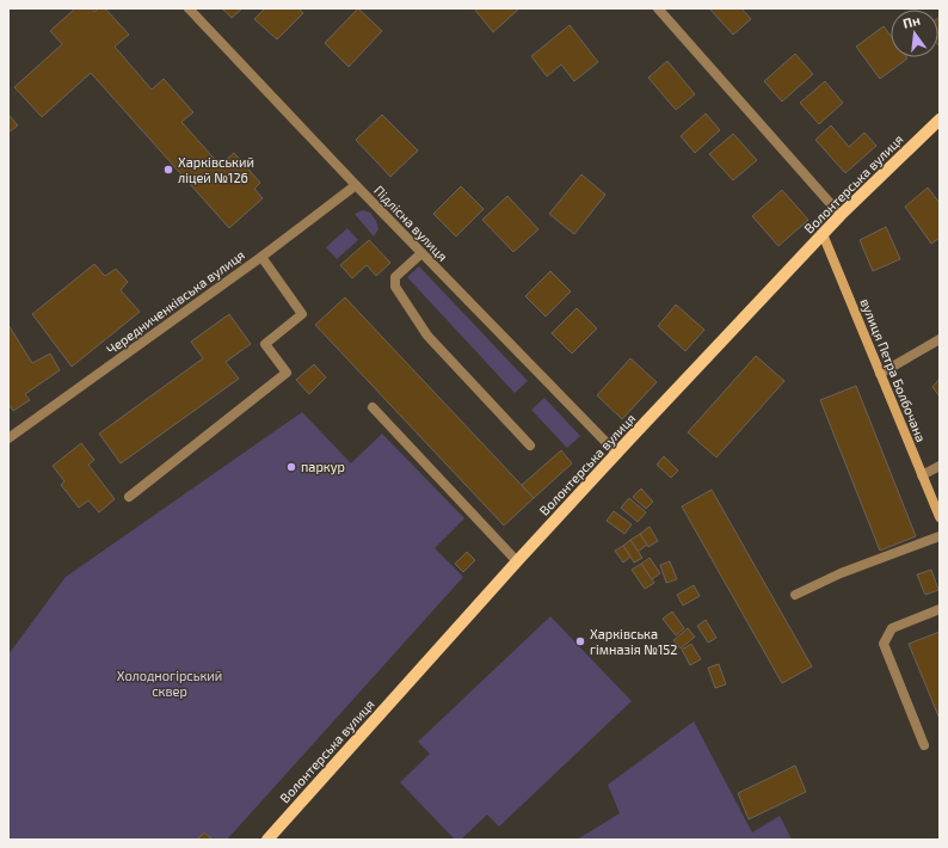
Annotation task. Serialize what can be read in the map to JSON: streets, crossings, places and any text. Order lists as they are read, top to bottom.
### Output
{
  "streets": {
    "main road": ["Волонтерська вулиця"],
    "street": ["Підлісна вулиця", "Чередниченківська вулиця", "вулиця Петра Болбочана"]
  },
  "crossings": [
    ["Волонтерська вулиця", "Підлісна вулиця"],
    ["Волонтерська вулиця", "вулиця Петра Болбочана"],
    ["Підлісна вулиця", "Чередниченківська вулиця"]
  ],
  "parks": ["Холодногірський сквер"],
  "places": ["Харківський ліцей №126", "паркур", "Харківська гімназія №152"],
  "north": "top"
}
